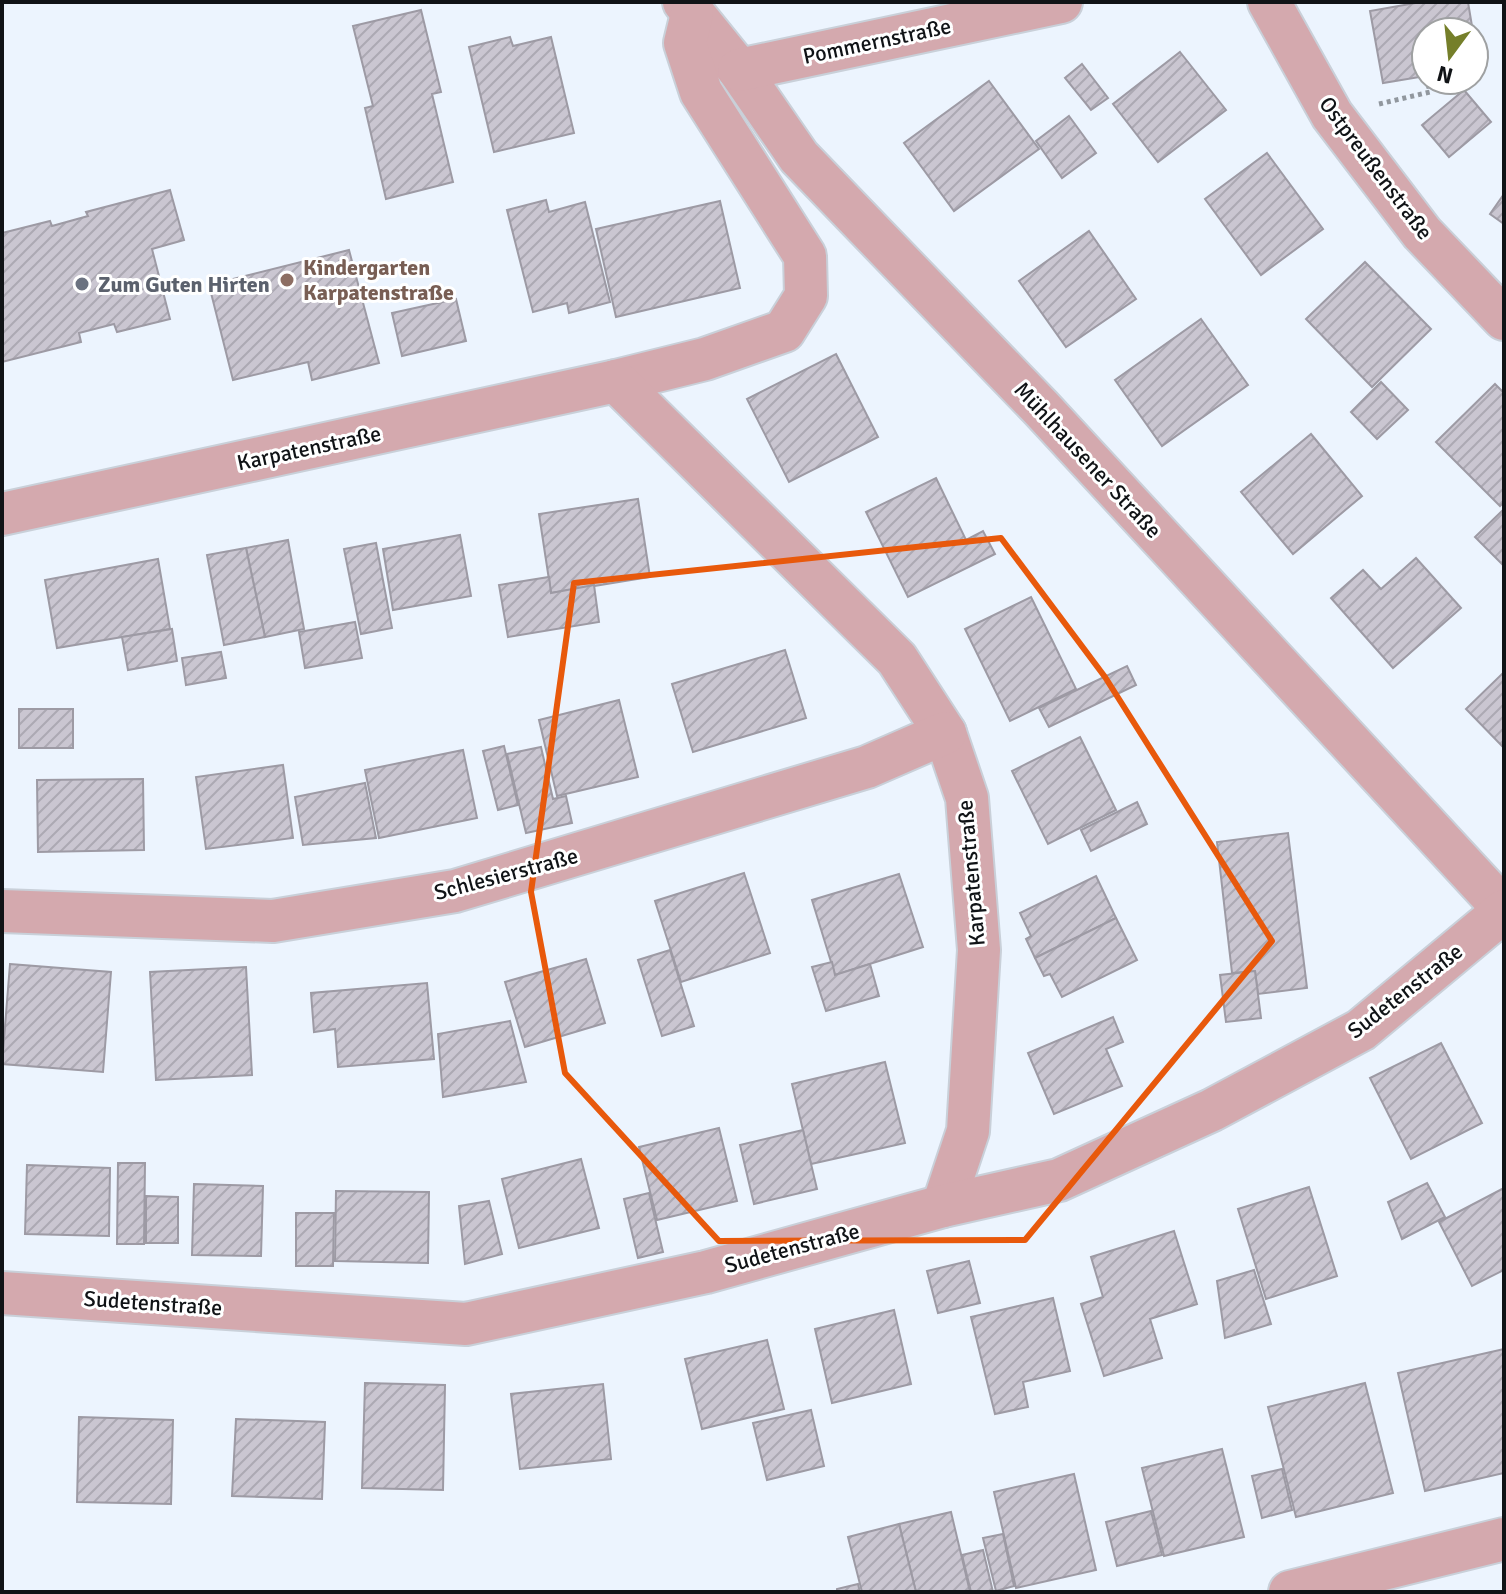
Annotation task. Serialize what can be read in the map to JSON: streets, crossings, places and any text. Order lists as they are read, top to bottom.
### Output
{
  "streets": {
    "street": [
      "Pommernstraße",
      "Ostpreußenstraße",
      "Karpatenstraße",
      "Mühlhausener Straße",
      "Schlesierstraße",
      "Sudetenstraße"
    ]
  },
  "crossings": [
    ["Pommernstraße", "Mühlhausener Straße"],
    ["Karpatenstraße", "Mühlhausener Straße"],
    ["Karpatenstraße", "Schlesierstraße"],
    ["Karpatenstraße", "Sudetenstraße"],
    ["Mühlhausener Straße", "Sudetenstraße"]
  ],
  "places": ["Kindergarten Karpatenstraße", "Zum Guten Hirten"],
  "north": "bottom"
}
